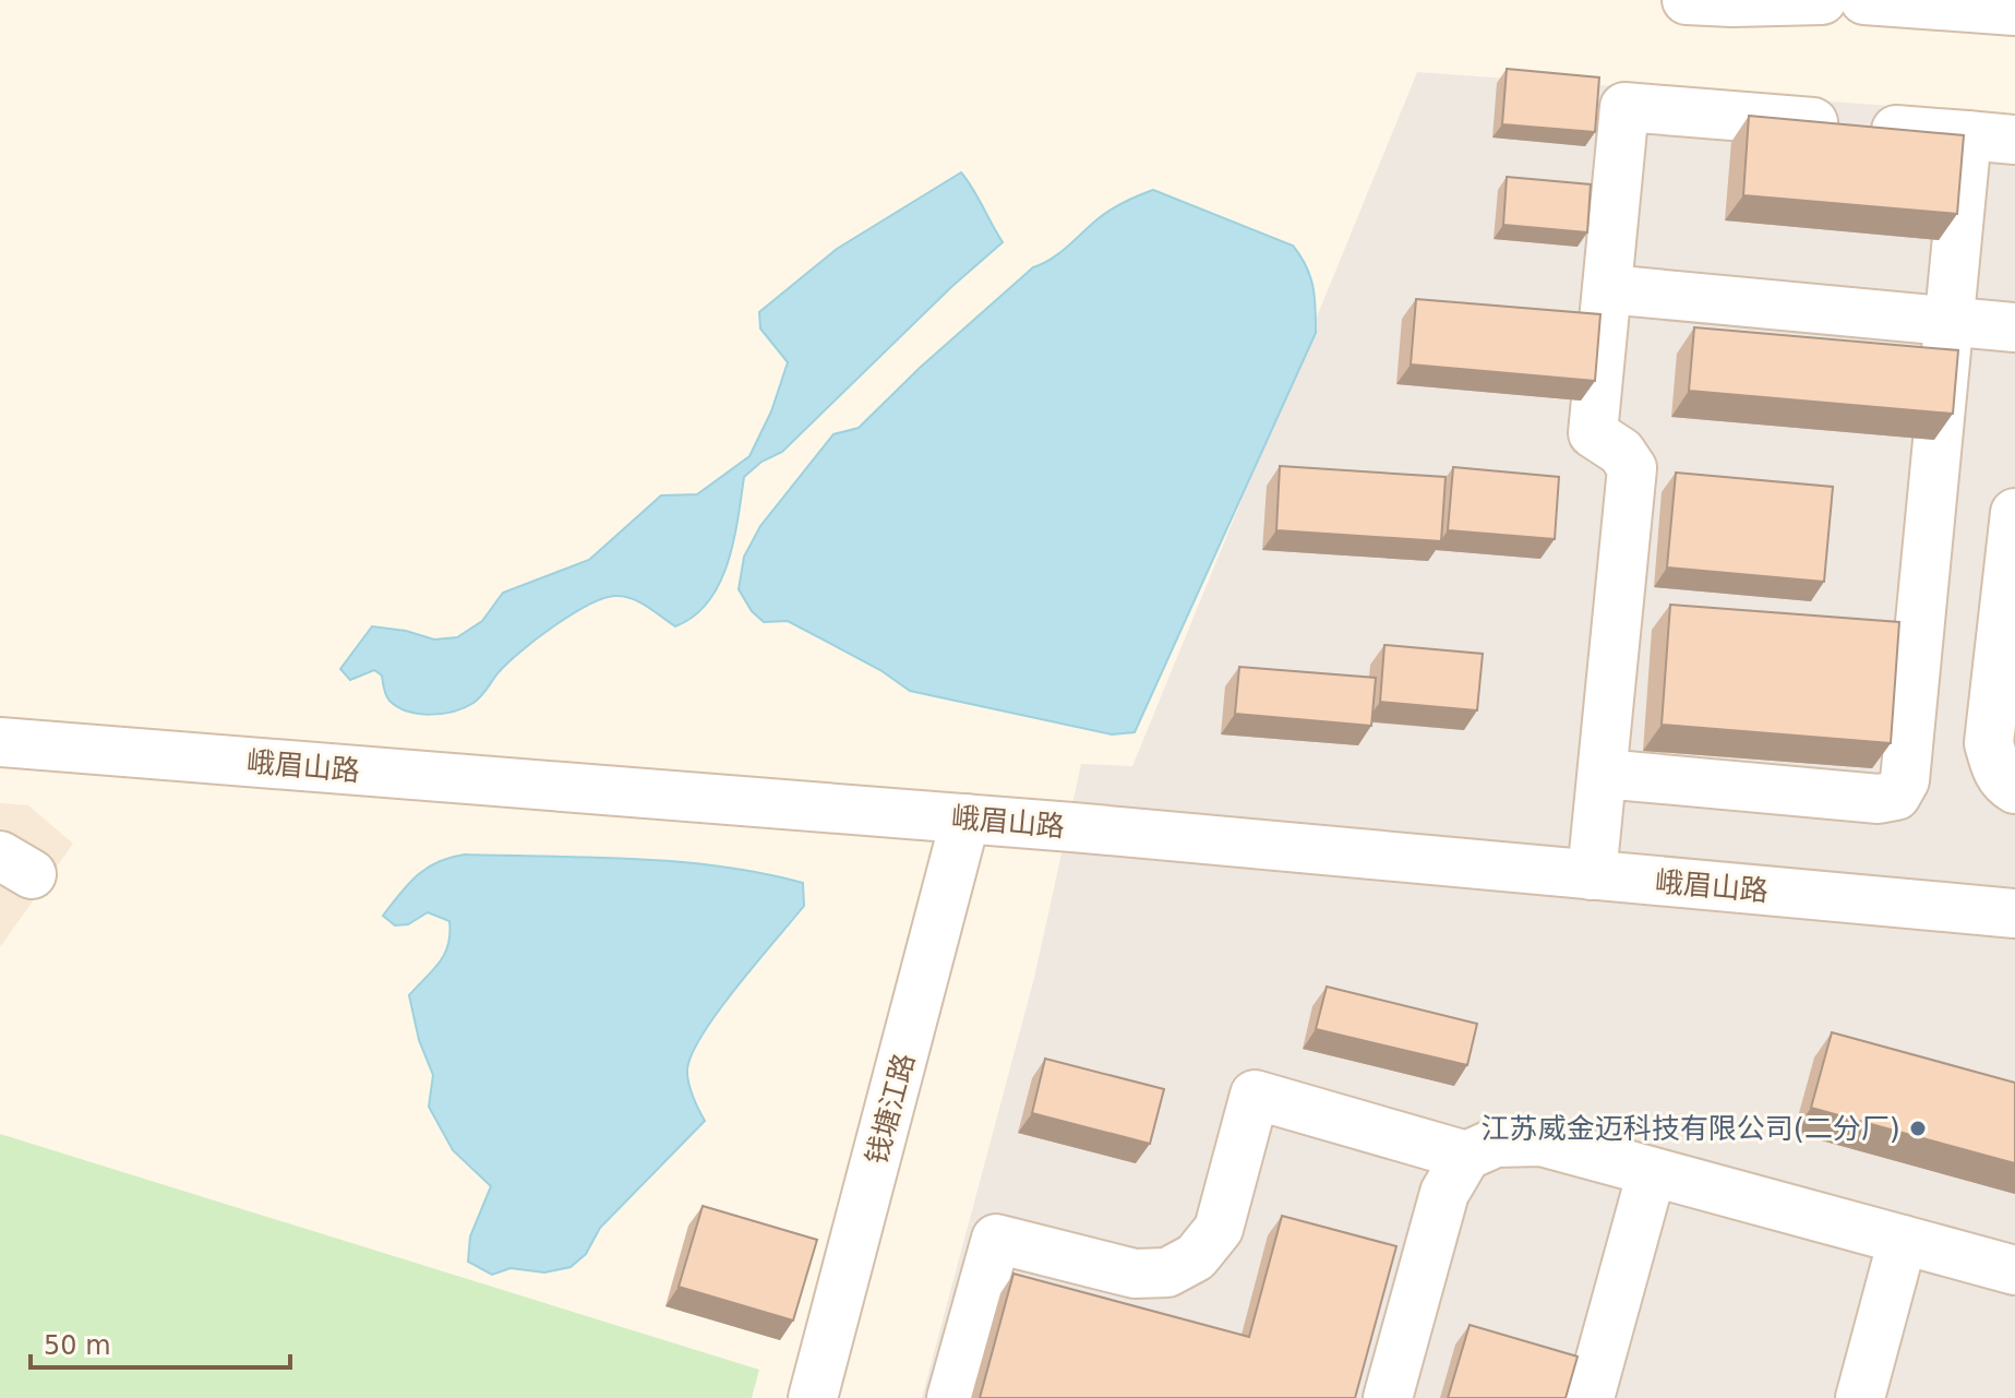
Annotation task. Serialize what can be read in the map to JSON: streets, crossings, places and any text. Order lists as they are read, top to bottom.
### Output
{
  "streets": {
    "street": ["峨眉山路", "钱塘江路"]
  },
  "crossings": [
    ["峨眉山路", "钱塘江路"]
  ],
  "places": ["江苏威金迈科技有限公司(二分厂)"],
  "scale_bar": "50 m"
}
